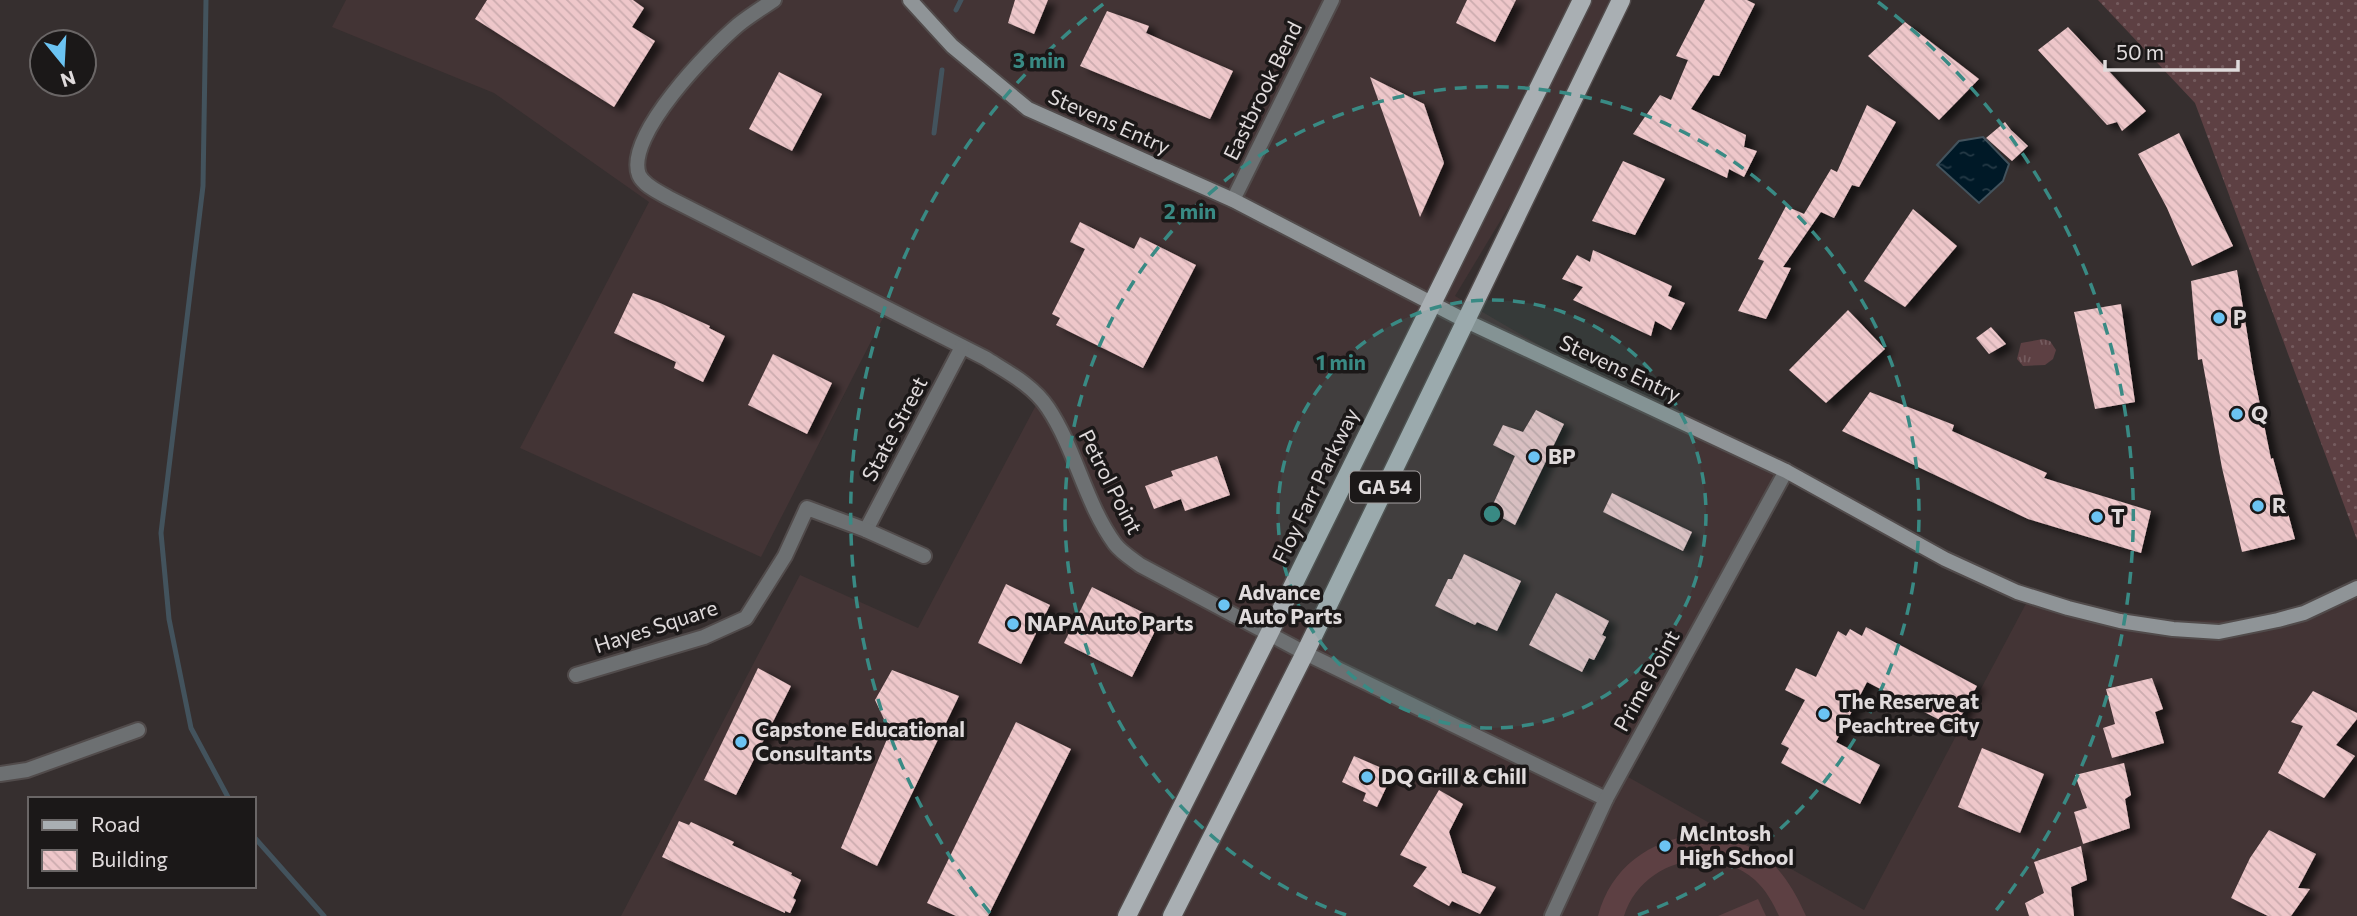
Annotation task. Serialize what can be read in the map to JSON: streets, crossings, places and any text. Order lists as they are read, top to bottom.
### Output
{
  "streets": {
    "main road": ["Floy Farr Parkway", "GA 54"],
    "street": [
      "Eastbrook Bend",
      "Stevens Entry",
      "State Street",
      "Petrol Point",
      "Hayes Square",
      "Prime Point"
    ]
  },
  "crossings": [
    ["Eastbrook Bend", "Stevens Entry"],
    ["Stevens Entry", "Floy Farr Parkway"],
    ["Stevens Entry", "GA 54"],
    ["Stevens Entry", "Prime Point"],
    ["State Street", "Petrol Point"],
    ["State Street", "Hayes Square"],
    ["Petrol Point", "Floy Farr Parkway"],
    ["Petrol Point", "GA 54"],
    ["Petrol Point", "Prime Point"]
  ],
  "places": [
    "P",
    "Q",
    "BP",
    "R",
    "T",
    "Advance Auto Parts",
    "NAPA Auto Parts",
    "The Reserve at Peachtree City",
    "Capstone Educational Consultants",
    "DQ Grill & Chill",
    "McIntosh High School"
  ],
  "legend": ["Road", "Building"],
  "scale_bar": "50 m",
  "north": "bottom",
  "rings": ["3 min", "2 min", "1 min"]
}
